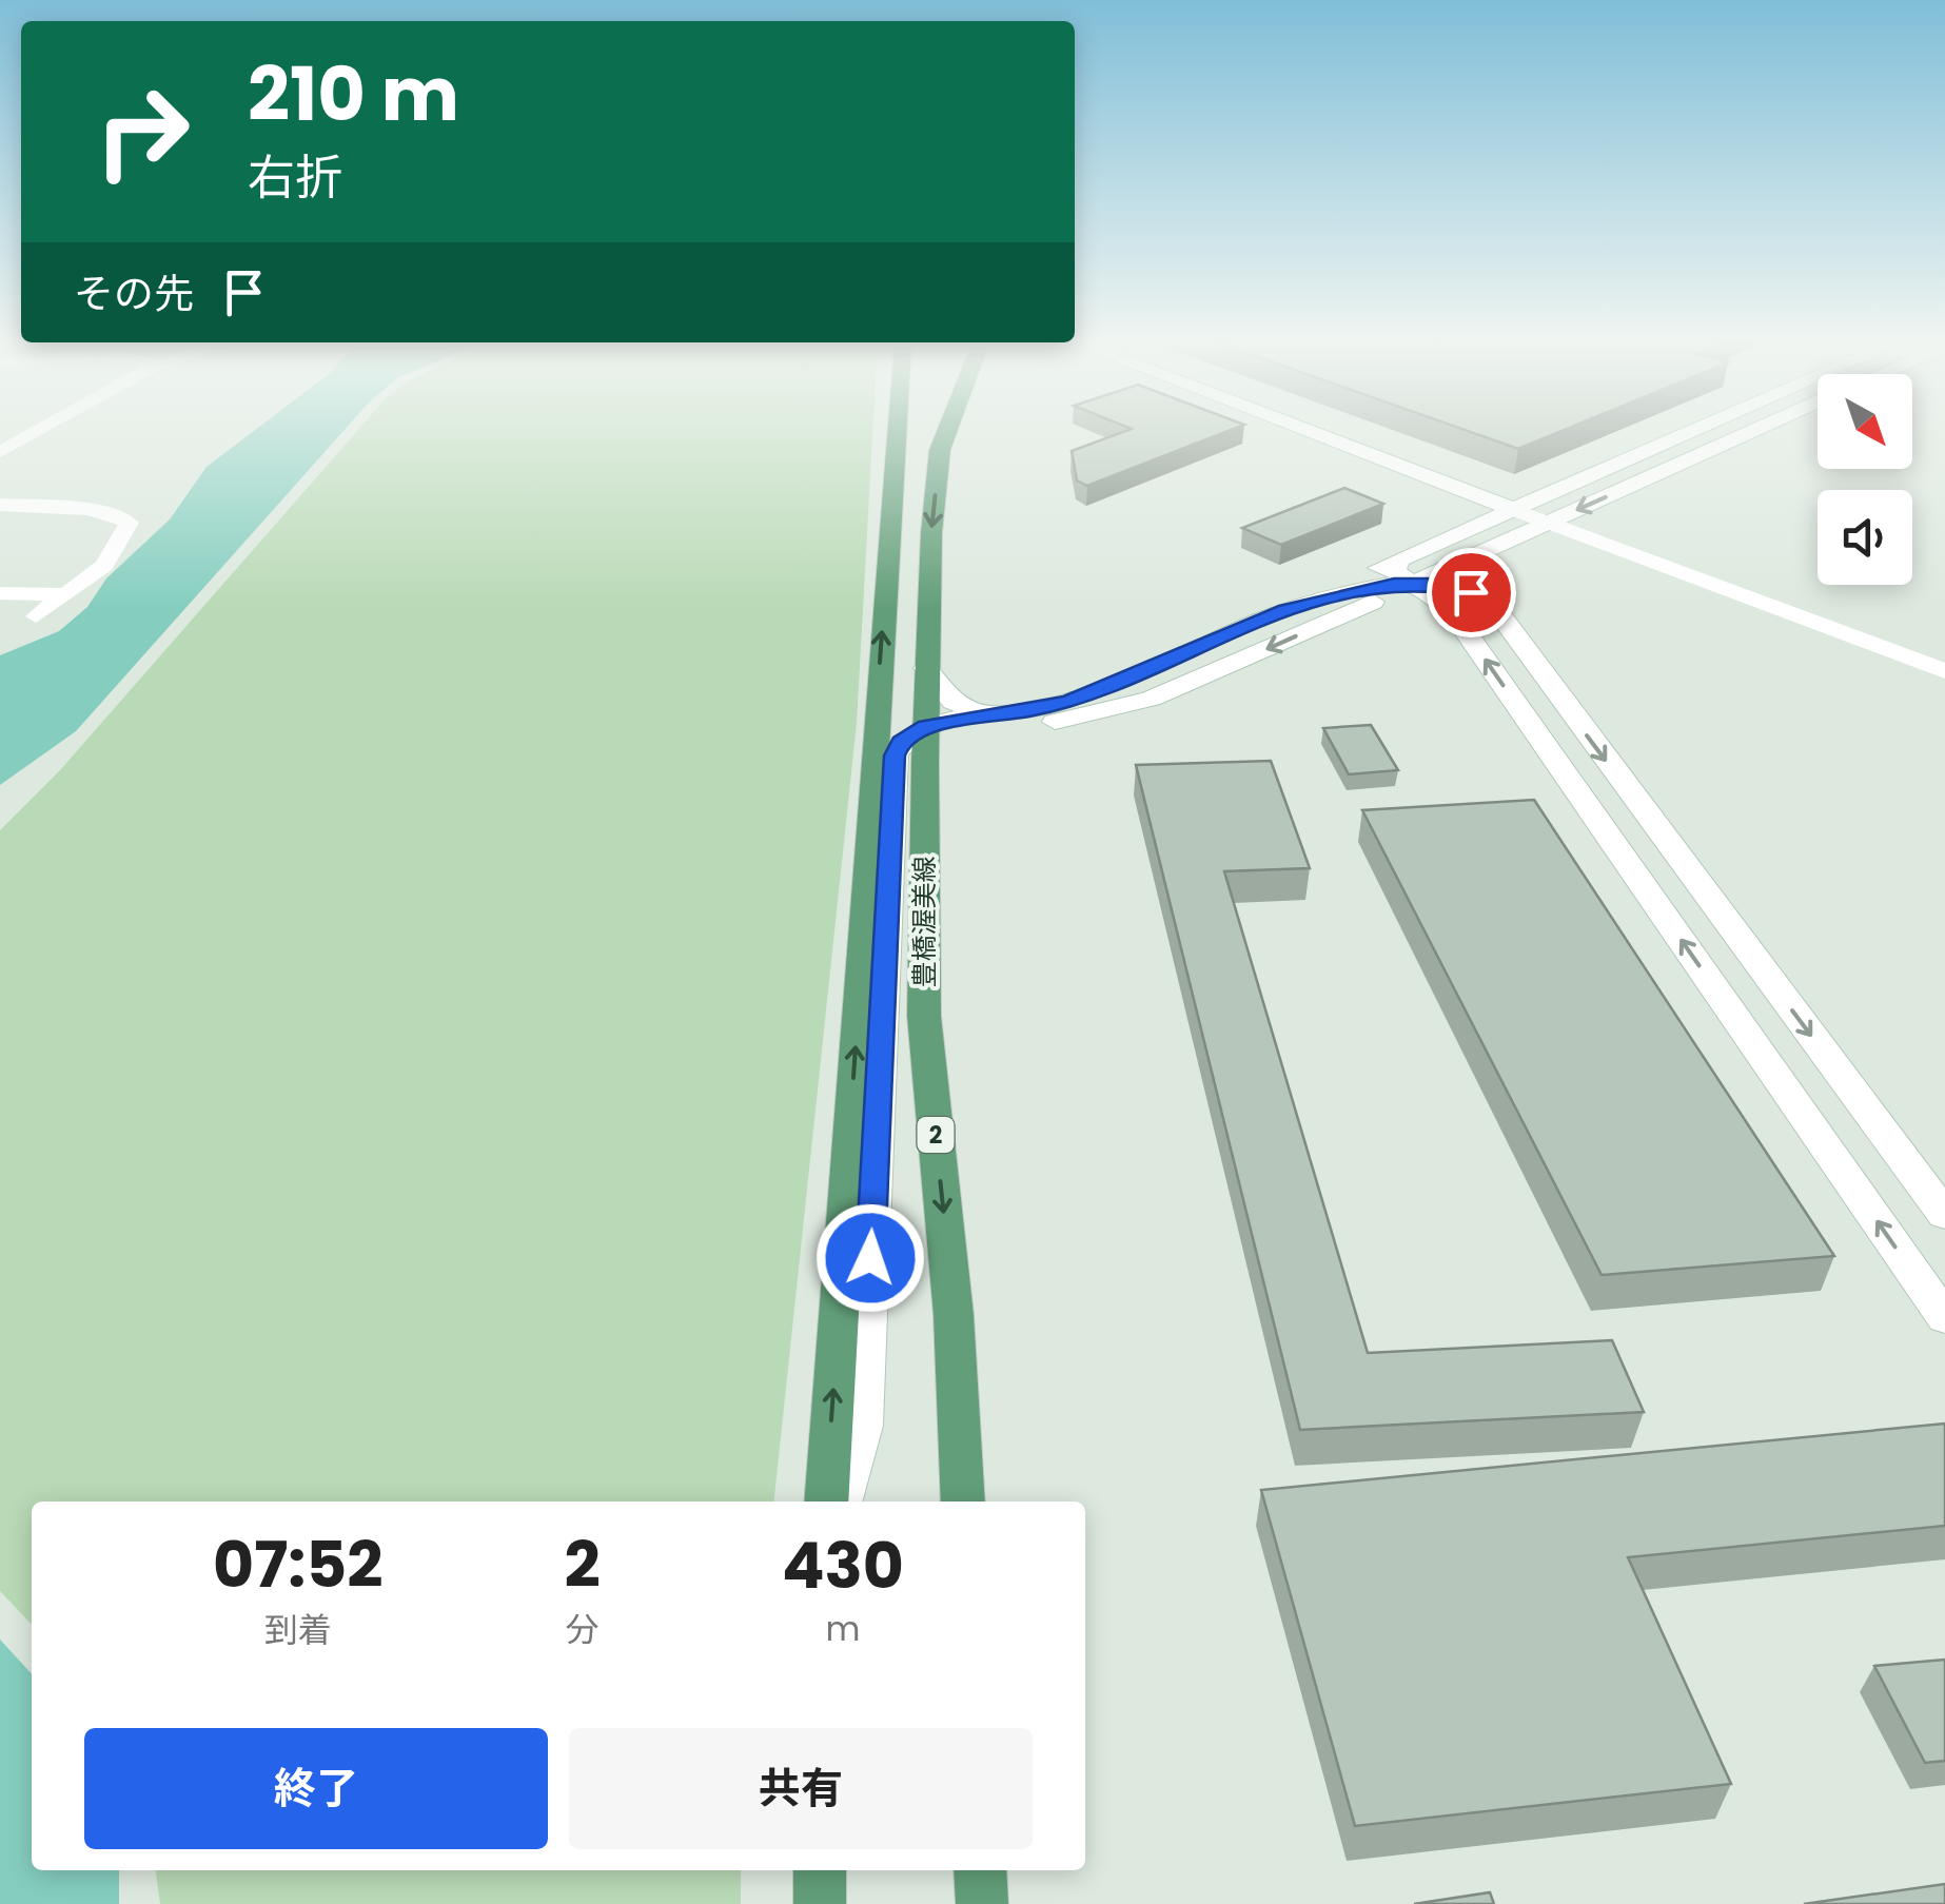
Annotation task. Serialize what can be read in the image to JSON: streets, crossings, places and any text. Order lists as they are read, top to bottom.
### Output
{
  "streets": {
    "main road": ["豊橋渥美線", "2"]
  },
  "north": "bottom right",
  "page": {
    "turn": ["210 m", "右折"],
    "then": "その先",
    "eta": [
      "07:52",
      "到着",
      "2",
      "分",
      "430",
      "m"
    ],
    "buttons": ["終了", "共有"]
  }
}
